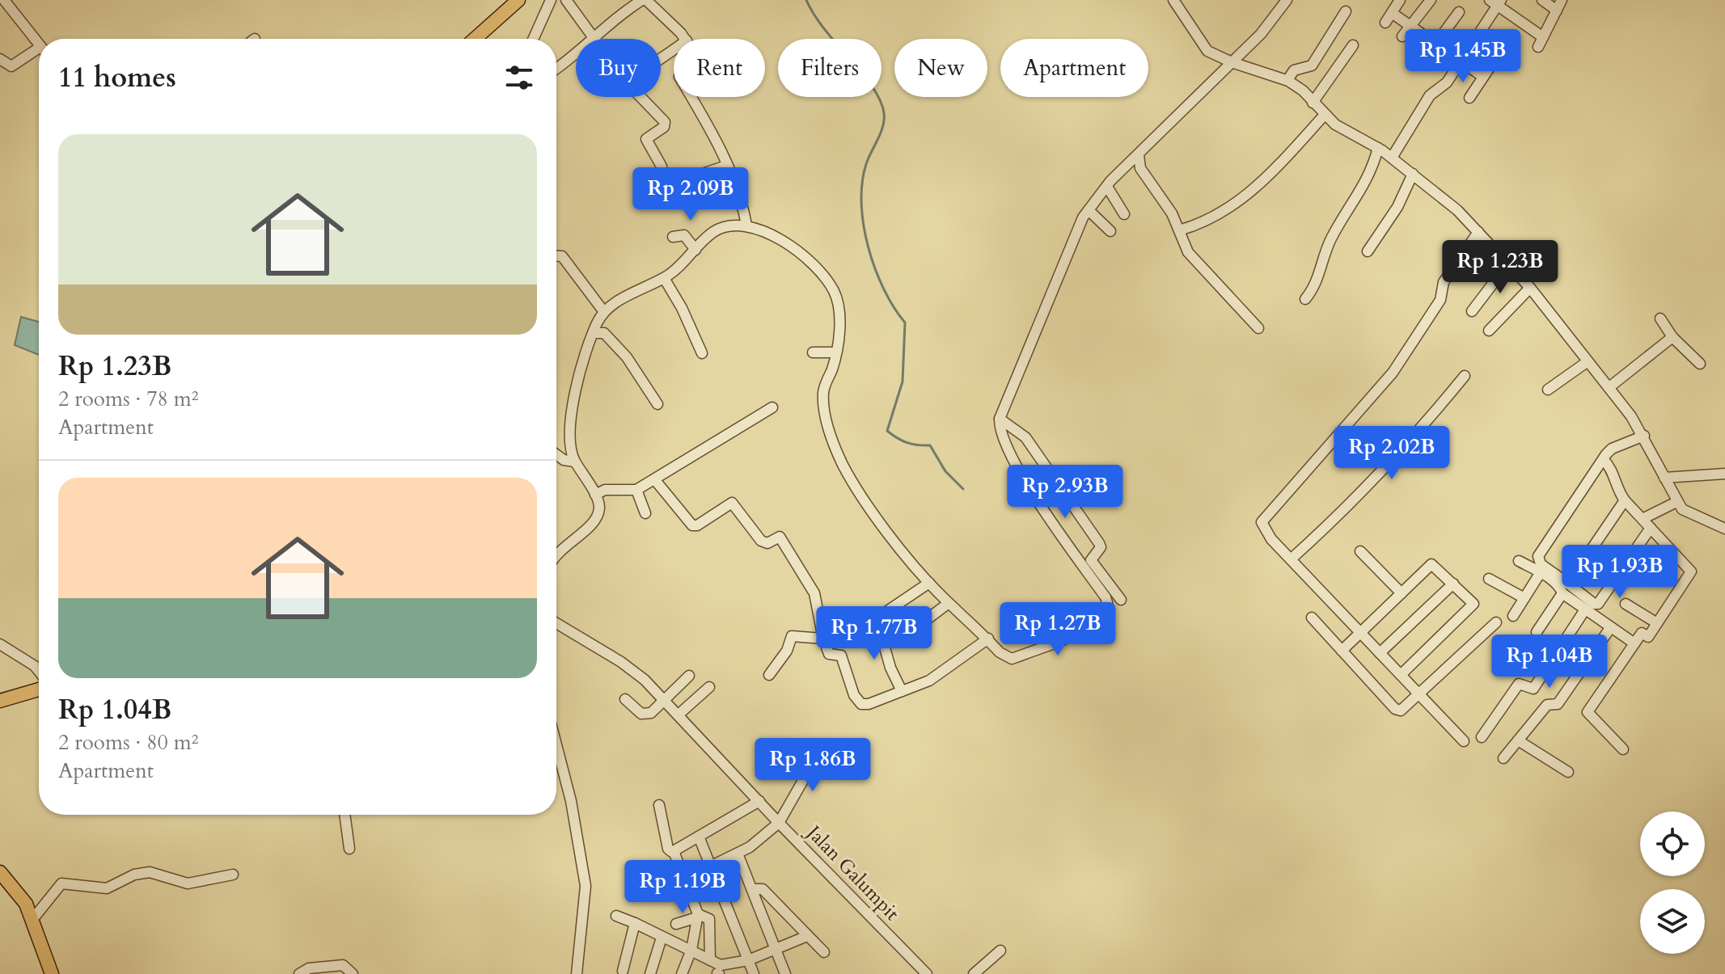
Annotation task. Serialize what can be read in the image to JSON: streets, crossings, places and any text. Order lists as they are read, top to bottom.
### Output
{
  "streets": {
    "street": ["Jalan Galumpit"]
  },
  "page": {
    "price": [
      "Rp 1.45B",
      "Rp 2.09B",
      "Rp 1.23B",
      "Rp 2.02B",
      "Rp 2.93B",
      "Rp 1.93B",
      "Rp 1.27B",
      "Rp 1.77B",
      "Rp 1.04B",
      "Rp 1.86B",
      "Rp 1.19B"
    ],
    "chip": [
      "Buy",
      "Rent",
      "Filters",
      "New",
      "Apartment"
    ],
    "heading": "11 homes",
    "list": [
      {
        "name": "Rp 1.23B",
        "note": "2 rooms · 78 m² · Apartment"
      },
      {
        "name": "Rp 1.04B",
        "note": "2 rooms · 80 m² · Apartment"
      }
    ]
  }
}
